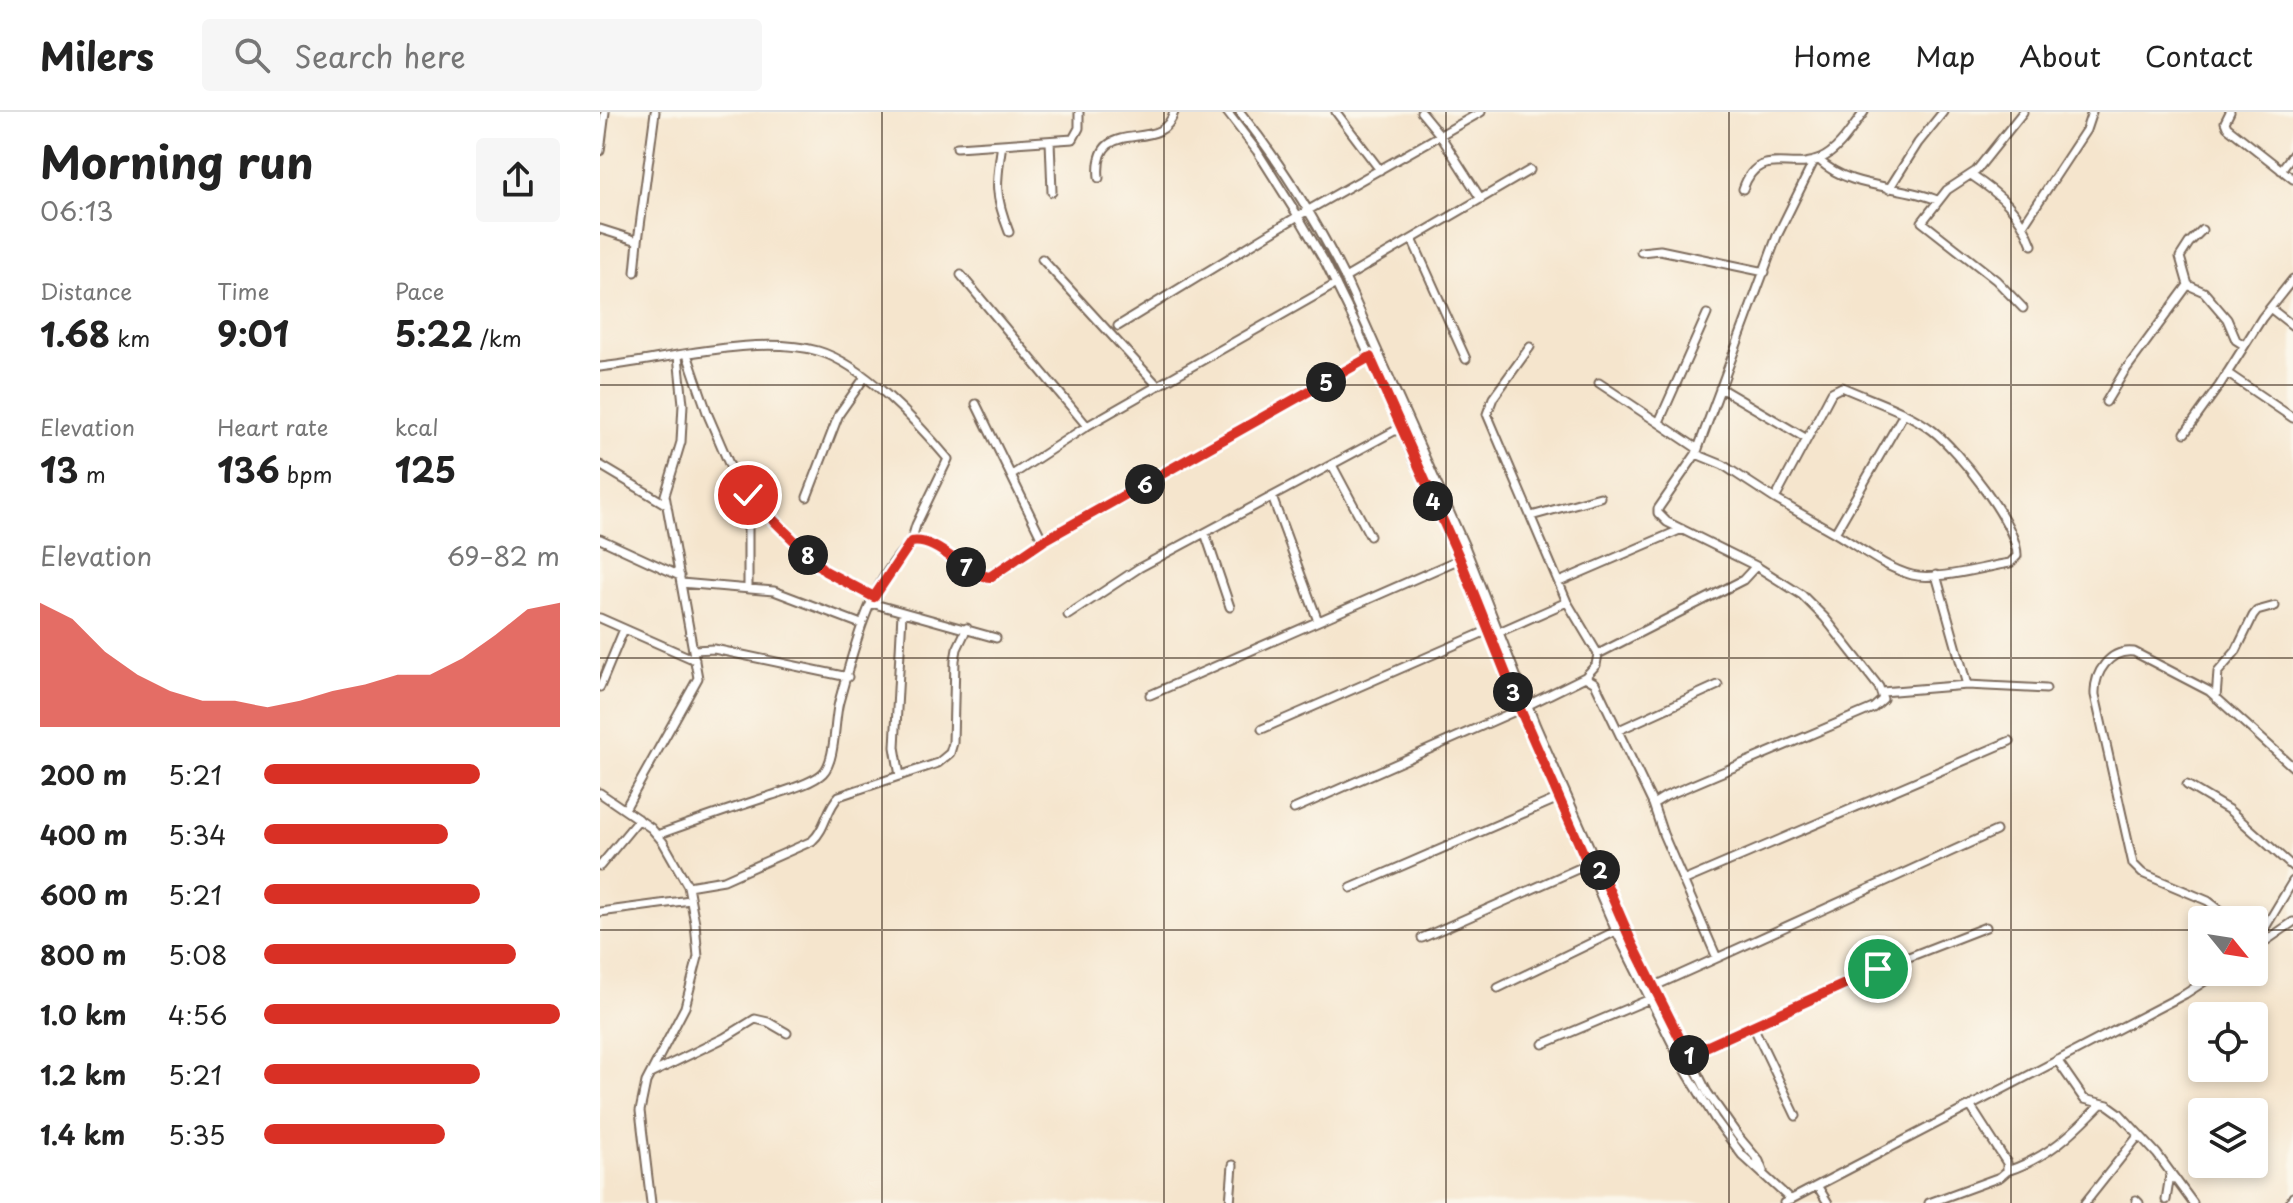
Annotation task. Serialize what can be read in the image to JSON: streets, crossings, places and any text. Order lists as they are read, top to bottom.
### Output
{
  "north": "bottom right",
  "page": {
    "header": "Milers",
    "search": "Search here",
    "nav": [
      "Home",
      "Map",
      "About",
      "Contact"
    ],
    "heading": ["Morning run", "06:13"],
    "stats": [
      ["Distance", "1.68 km"],
      ["Time", "9:01"],
      ["Pace", "5:22 /km"],
      ["Elevation", "13 m"],
      ["Heart rate", "136 bpm"],
      ["kcal", "125"]
    ],
    "pins": [
      "5",
      "6",
      "4",
      "8",
      "7",
      "3",
      "2",
      "1"
    ],
    "chart": ["Elevation", "69–82 m"],
    "list": [
      {
        "name": "200 m",
        "note": "5:21"
      },
      {
        "name": "400 m",
        "note": "5:34"
      },
      {
        "name": "600 m",
        "note": "5:21"
      },
      {
        "name": "800 m",
        "note": "5:08"
      },
      {
        "name": "1.0 km",
        "note": "4:56"
      },
      {
        "name": "1.2 km",
        "note": "5:21"
      },
      {
        "name": "1.4 km",
        "note": "5:35"
      }
    ]
  }
}
